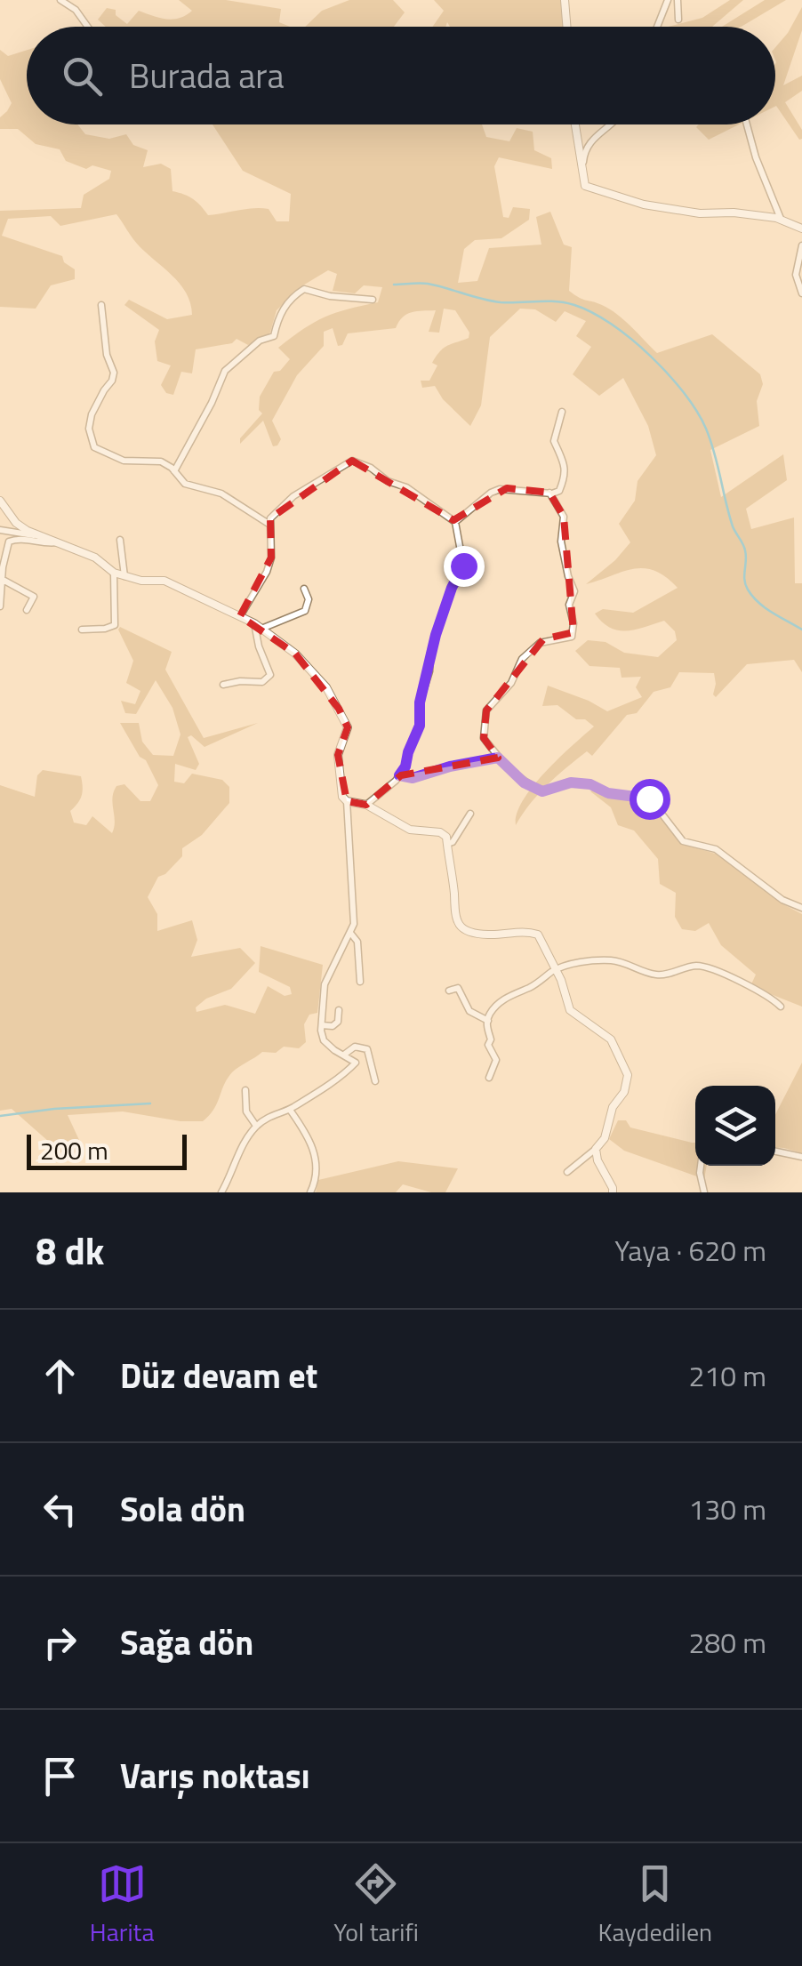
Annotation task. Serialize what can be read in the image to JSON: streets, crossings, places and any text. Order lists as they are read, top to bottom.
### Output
{
  "scale_bar": "200 m",
  "page": {
    "search": "Burada ara",
    "scale": "200 m",
    "heading": ["8 dk", "Yaya · 620 m"],
    "list": [
      ["Düz devam et", "210 m"],
      ["Sola dön", "130 m"],
      ["Sağa dön", "280 m"],
      "Varış noktası"
    ],
    "nav": ["Harita", "Yol tarifi", "Kaydedilen"]
  }
}
